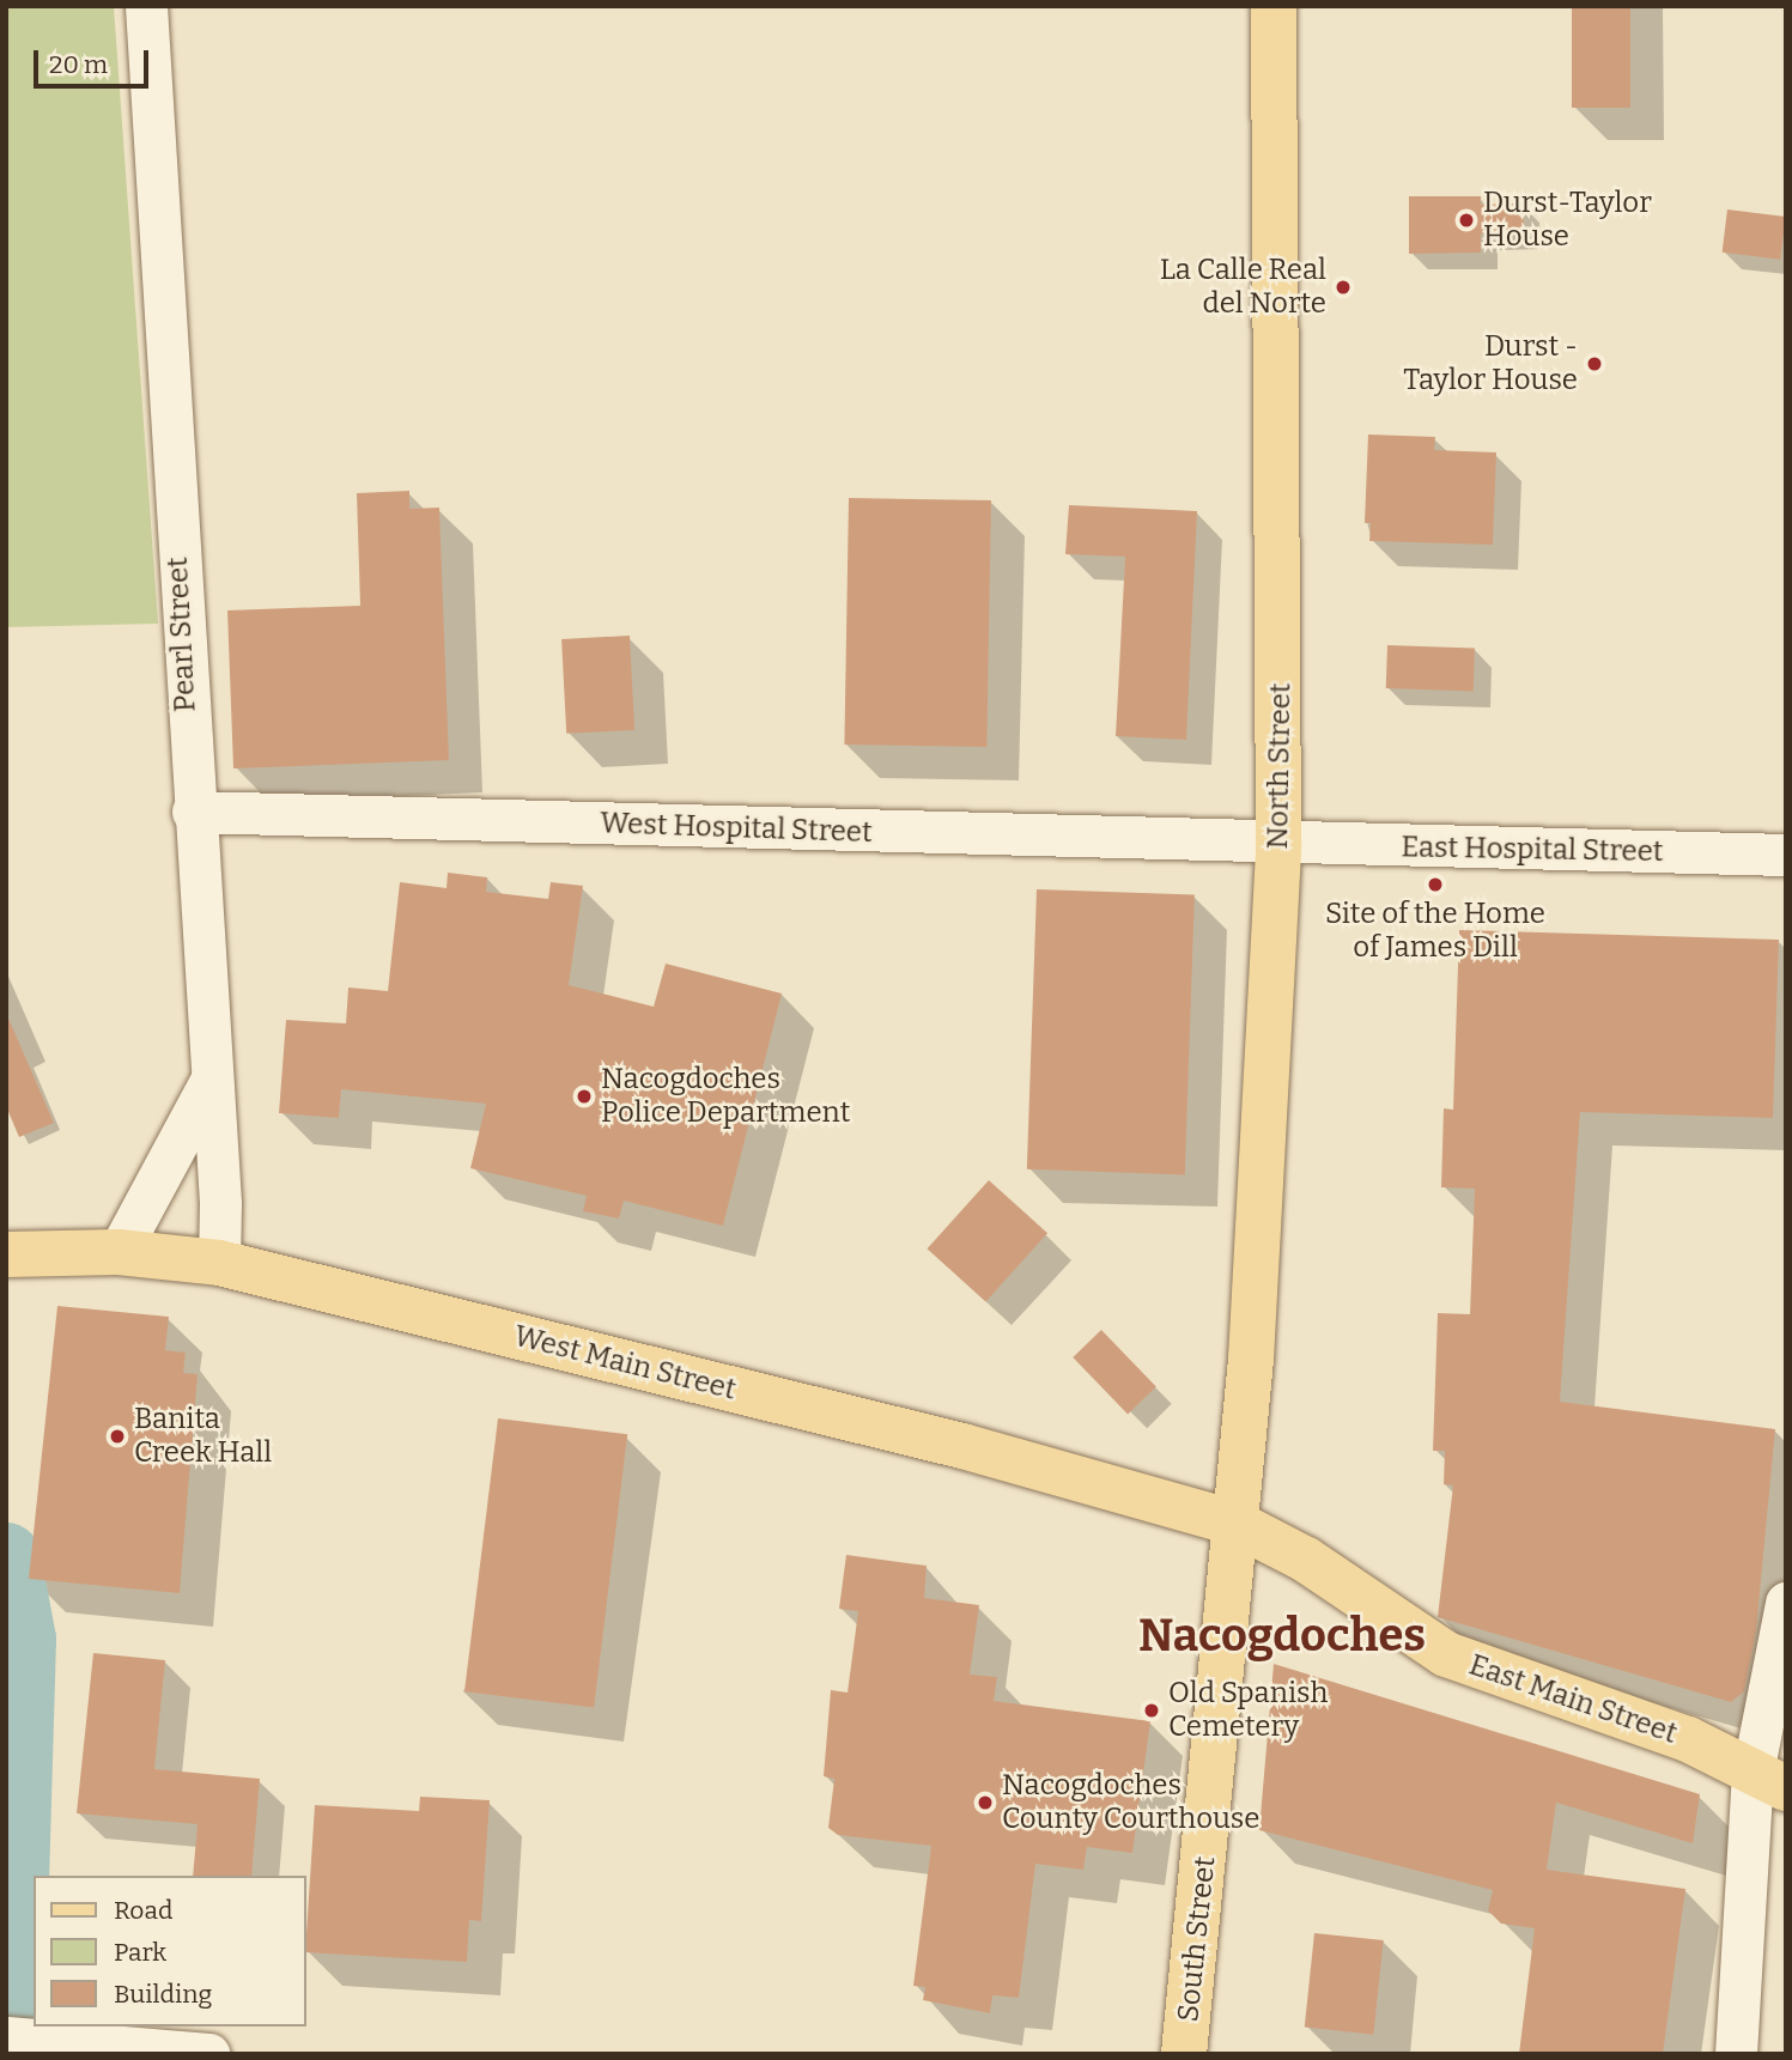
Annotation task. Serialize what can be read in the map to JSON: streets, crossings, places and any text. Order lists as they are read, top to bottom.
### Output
{
  "streets": {
    "main road": [
      "North Street",
      "West Main Street",
      "East Main Street",
      "South Street"
    ],
    "street": ["Pearl Street", "West Hospital Street", "East Hospital Street"]
  },
  "crossings": [
    ["Pearl Street", "West Hospital Street"],
    ["Pearl Street", "West Main Street"],
    ["North Street", "West Hospital Street"],
    ["North Street", "East Hospital Street"],
    ["North Street", "West Main Street"],
    ["North Street", "East Main Street"],
    ["North Street", "South Street"],
    ["West Hospital Street", "East Hospital Street"],
    ["West Main Street", "East Main Street"],
    ["West Main Street", "South Street"],
    ["East Main Street", "South Street"]
  ],
  "districts": ["Nacogdoches"],
  "places": [
    "Durst-Taylor House",
    "La Calle Real del Norte",
    "Durst - Taylor House",
    "Site of the Home of James Dill",
    "Nacogdoches Police Department",
    "Banita Creek Hall",
    "Old Spanish Cemetery",
    "Nacogdoches County Courthouse"
  ],
  "legend": ["Road", "Park", "Building"],
  "scale_bar": "20 m"
}
